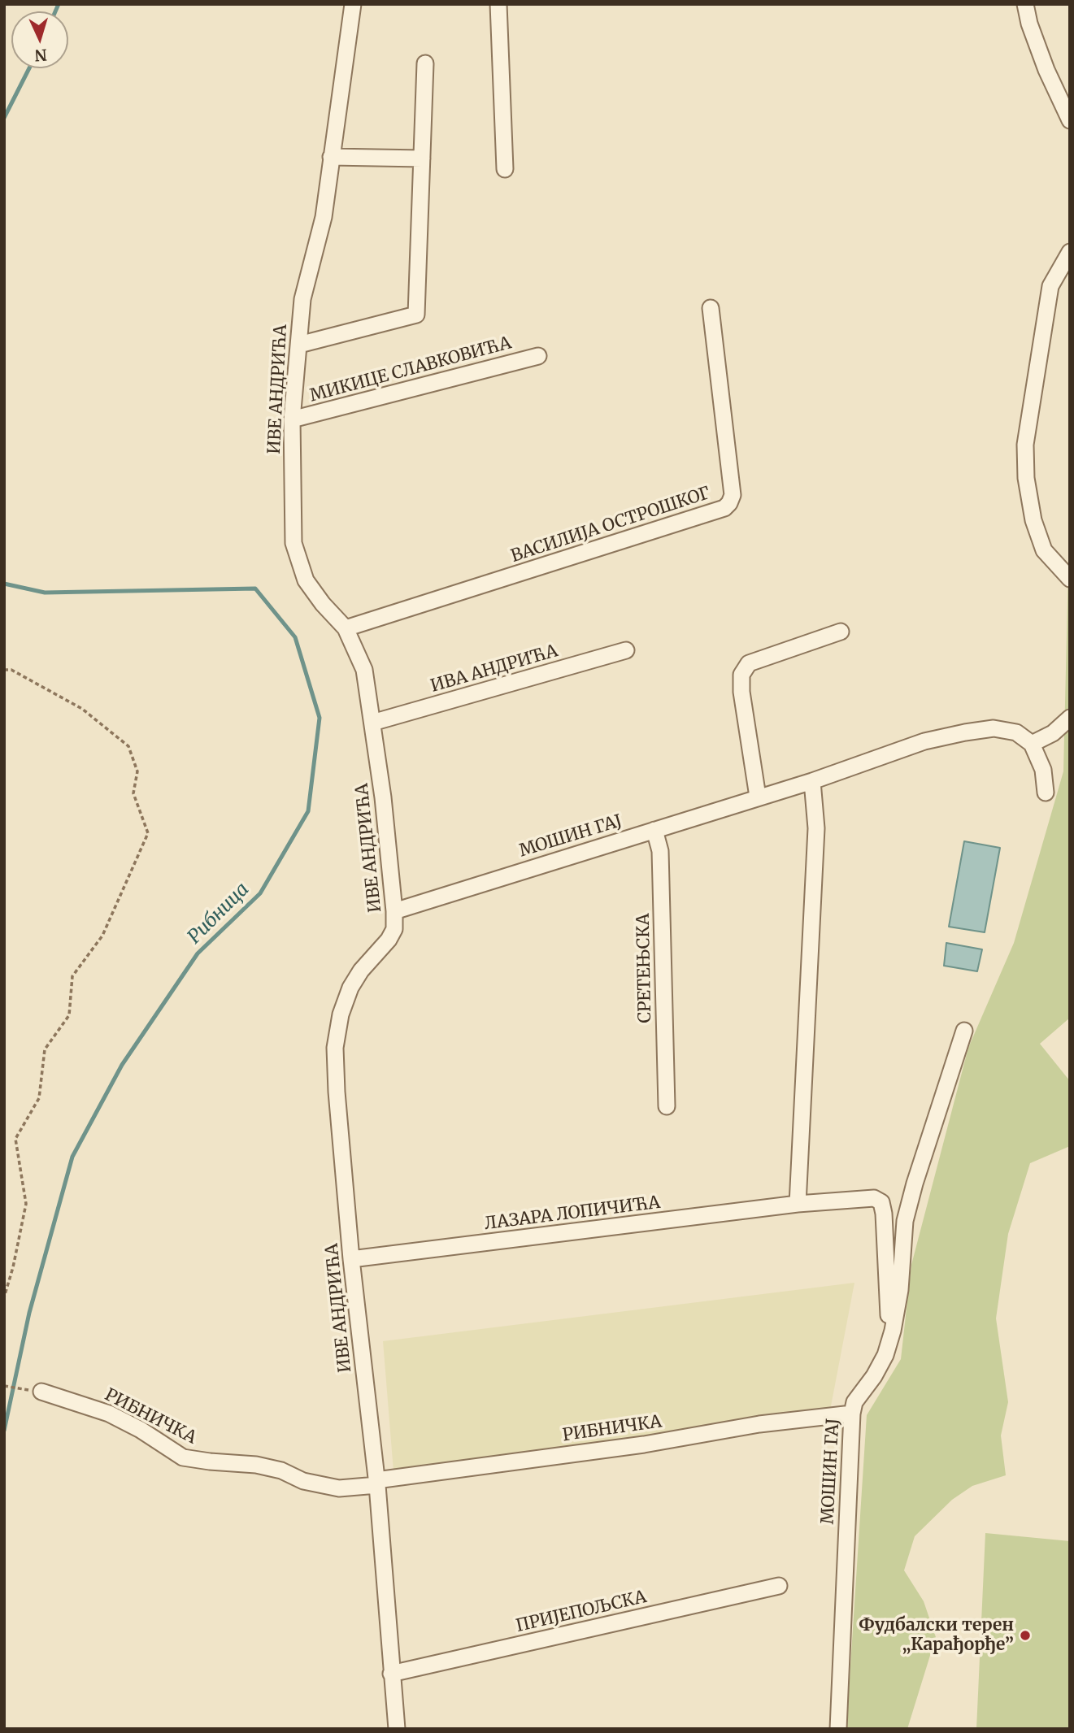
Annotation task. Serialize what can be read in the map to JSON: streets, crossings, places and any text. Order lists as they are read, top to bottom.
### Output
{
  "streets": {
    "street": [
      "МИКИЦЕ СЛАВКОВИЋА",
      "ИВЕ АНДРИЋА",
      "ВАСИЛИЈА ОСТРОШКОГ",
      "ИВА АНДРИЋА",
      "МОШИН ГАЈ",
      "СРЕТЕЊСКА",
      "ЛАЗАРА ЛОПИЧИЋА",
      "РИБНИЧКА",
      "ПРИЈЕПОЉСКА"
    ]
  },
  "crossings": [
    ["МИКИЦЕ СЛАВКОВИЋА", "ИВЕ АНДРИЋА"],
    ["ИВЕ АНДРИЋА", "ВАСИЛИЈА ОСТРОШКОГ"],
    ["ИВЕ АНДРИЋА", "ИВА АНДРИЋА"],
    ["ИВЕ АНДРИЋА", "МОШИН ГАЈ"],
    ["ИВЕ АНДРИЋА", "ЛАЗАРА ЛОПИЧИЋА"],
    ["ИВЕ АНДРИЋА", "РИБНИЧКА"],
    ["ИВЕ АНДРИЋА", "ПРИЈЕПОЉСКА"],
    ["МОШИН ГАЈ", "СРЕТЕЊСКА"],
    ["МОШИН ГАЈ", "ЛАЗАРА ЛОПИЧИЋА"],
    ["МОШИН ГАЈ", "РИБНИЧКА"]
  ],
  "water": ["Рибница"],
  "places": ["Фудбалски терен „Карађорђе”"],
  "north": "bottom"
}
